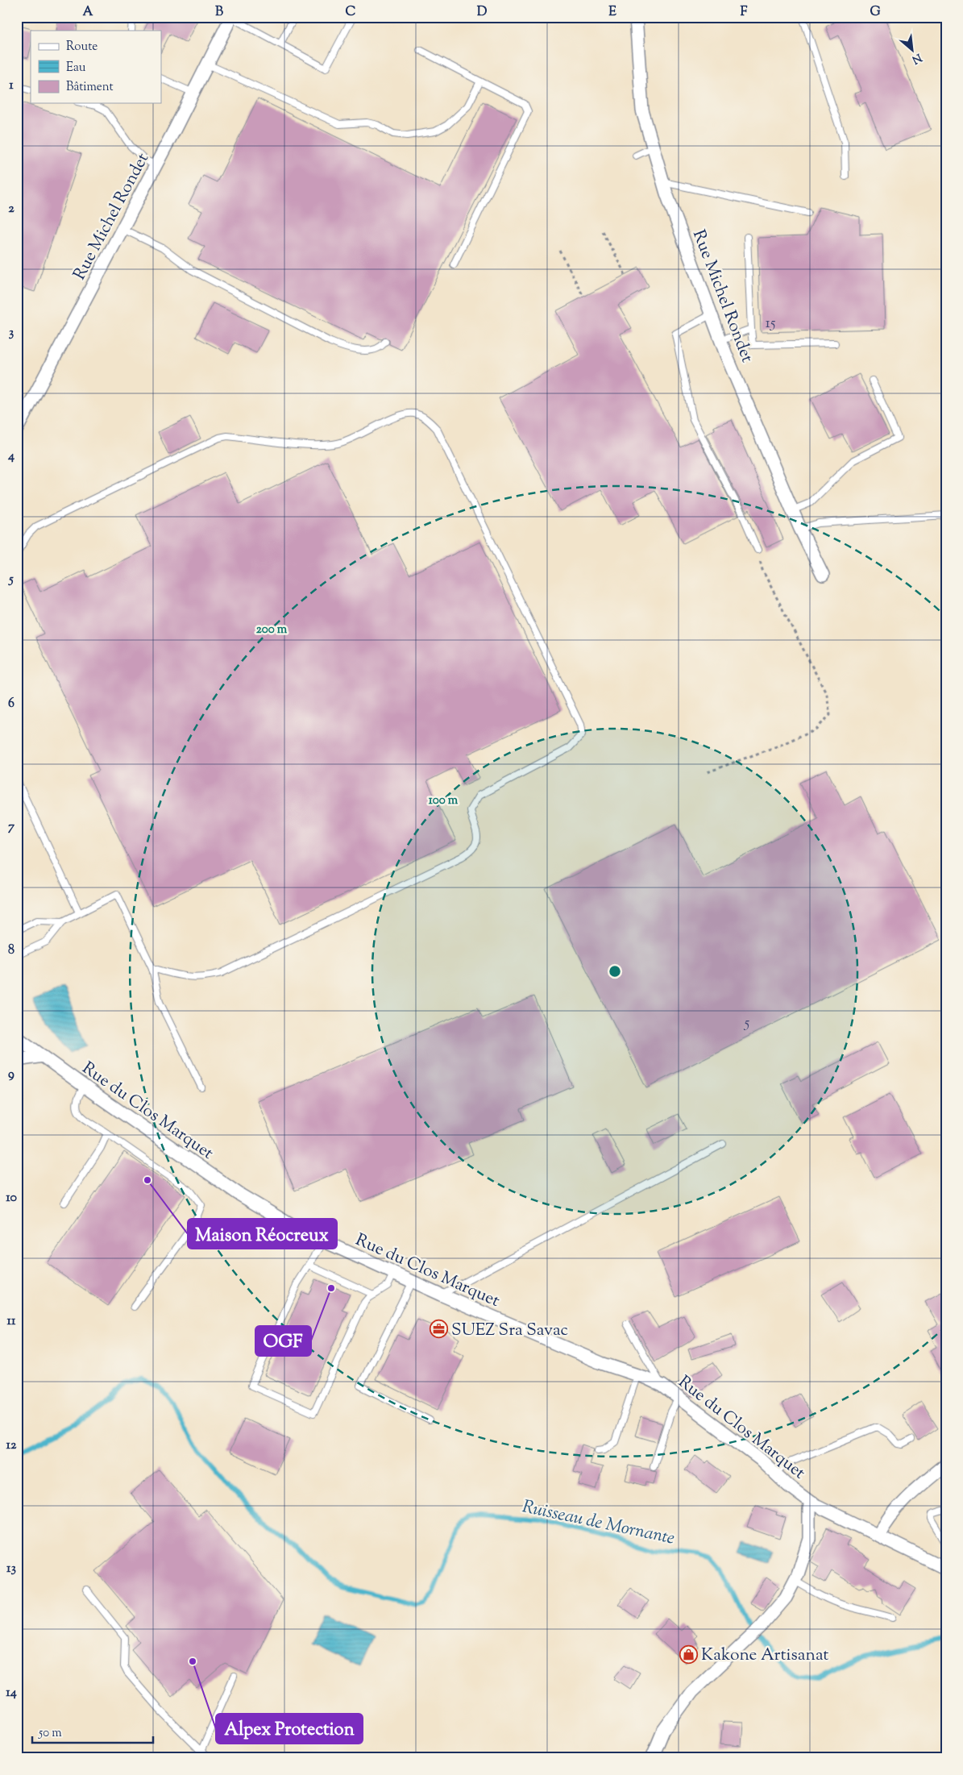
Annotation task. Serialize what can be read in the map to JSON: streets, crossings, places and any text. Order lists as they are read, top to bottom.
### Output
{
  "streets": {
    "street": ["Rue Michel Rondet", "Rue du Clos Marquet"]
  },
  "water": ["Ruisseau de Mornante"],
  "places": {
    "other": ["Maison Réocreux", "OGF", "Alpex Protection"],
    "office": ["SUEZ Sra Savac"],
    "shop": ["Kakone Artisanat"]
  },
  "house_numbers": ["15", "5"],
  "legend": ["Route", "Eau", "Bâtiment"],
  "scale_bar": "50 m",
  "north": "bottom right",
  "grid": {
    "columns": [
      "A",
      "B",
      "C",
      "D",
      "E",
      "F",
      "G"
    ],
    "rows": [
      "1",
      "2",
      "3",
      "4",
      "5",
      "6",
      "7",
      "8",
      "9",
      "10",
      "11",
      "12",
      "13",
      "14"
    ]
  },
  "rings": ["200 m", "100 m"]
}
